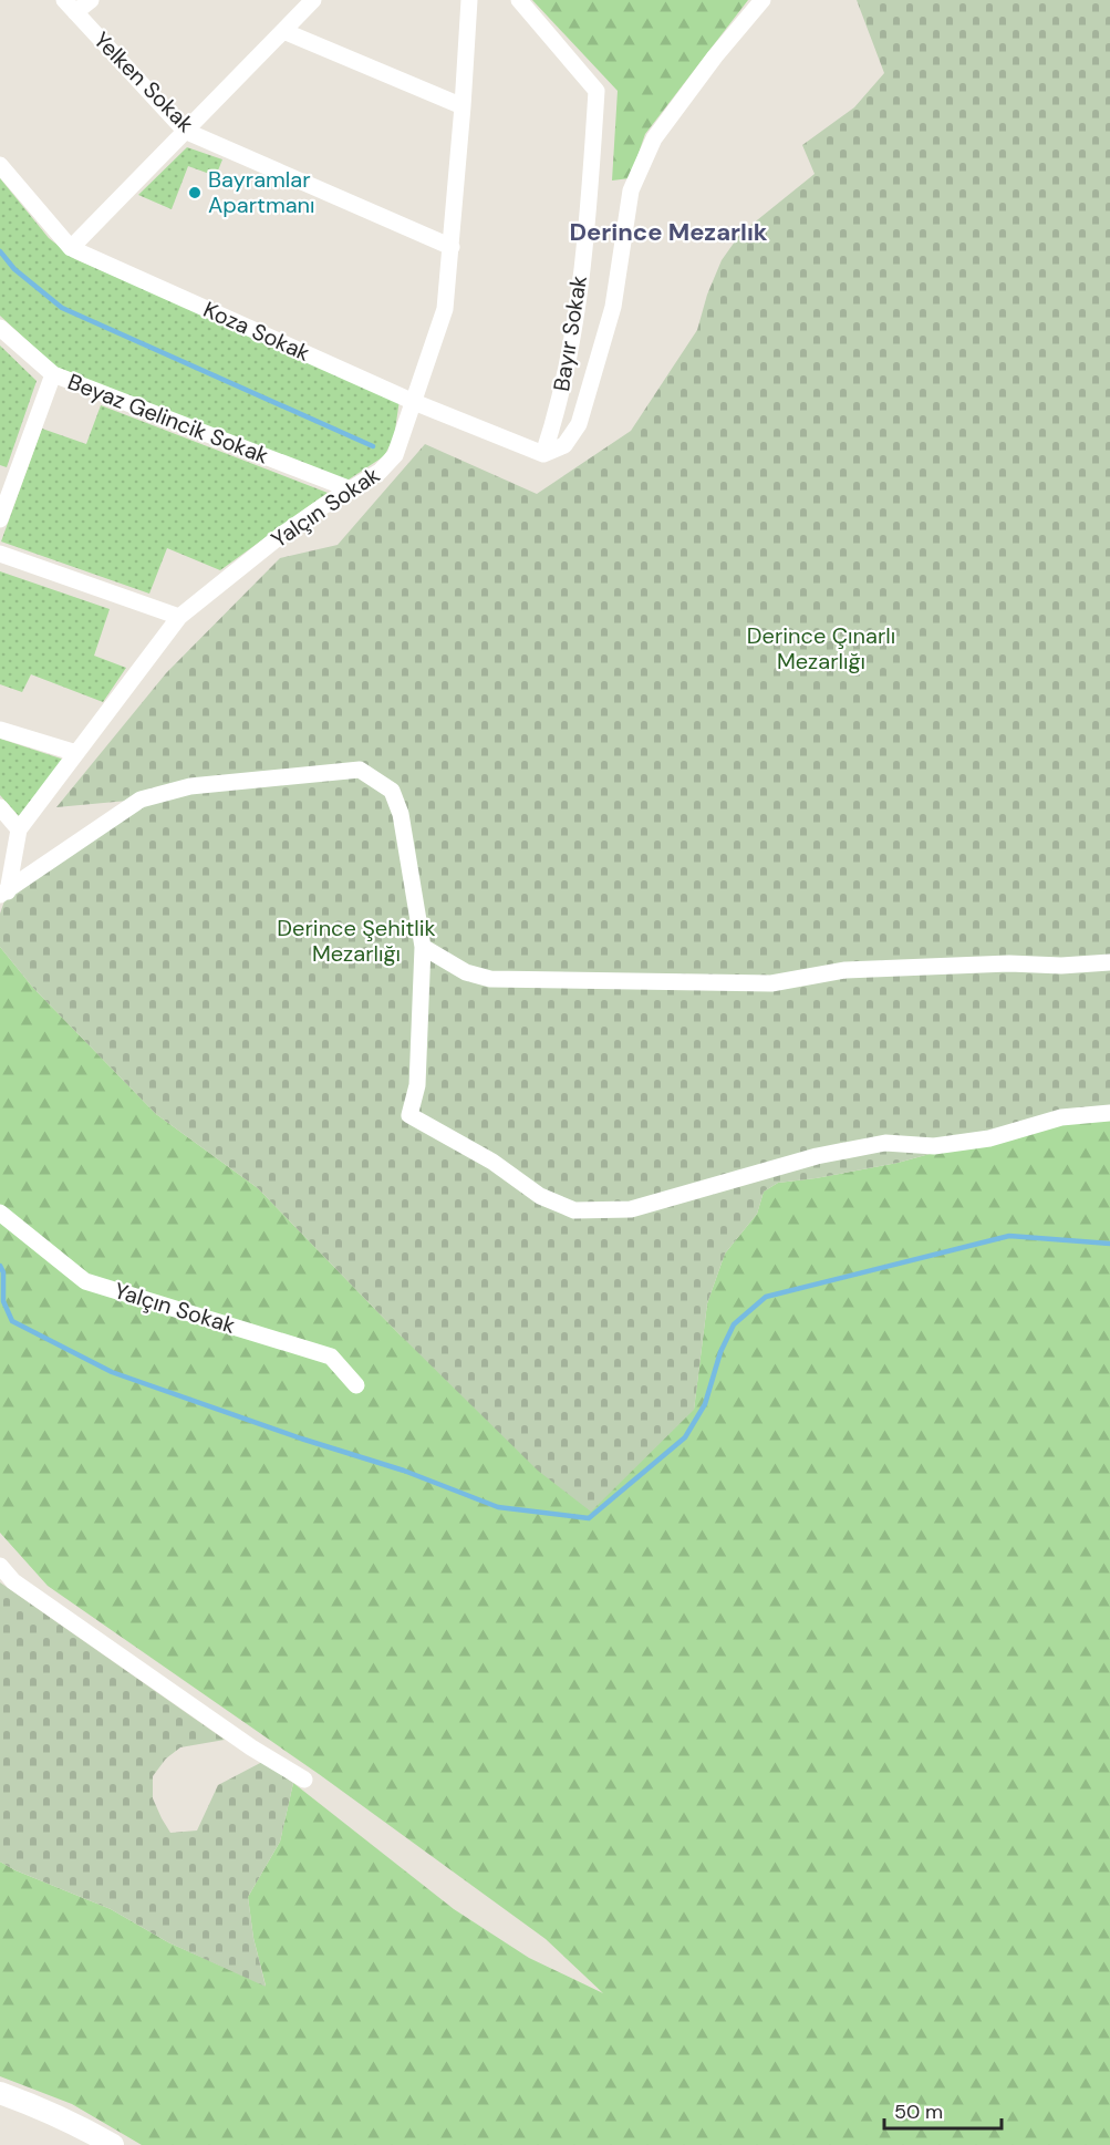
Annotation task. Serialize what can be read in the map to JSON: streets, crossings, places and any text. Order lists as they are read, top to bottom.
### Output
{
  "streets": {
    "street": [
      "Yelken Sokak",
      "Koza Sokak",
      "Bayır Sokak",
      "Beyaz Gelincik Sokak",
      "Yalçın Sokak"
    ]
  },
  "crossings": [
    ["Yelken Sokak", "Yalçın Sokak"],
    ["Koza Sokak", "Bayır Sokak"],
    ["Koza Sokak", "Yalçın Sokak"],
    ["Beyaz Gelincik Sokak", "Yalçın Sokak"]
  ],
  "districts": ["Derince Mezarlık"],
  "parks": ["Derince Çınarlı Mezarlığı", "Derince Şehitlik Mezarlığı"],
  "places": ["Bayramlar Apartmanı"],
  "scale_bar": "50 m"
}
